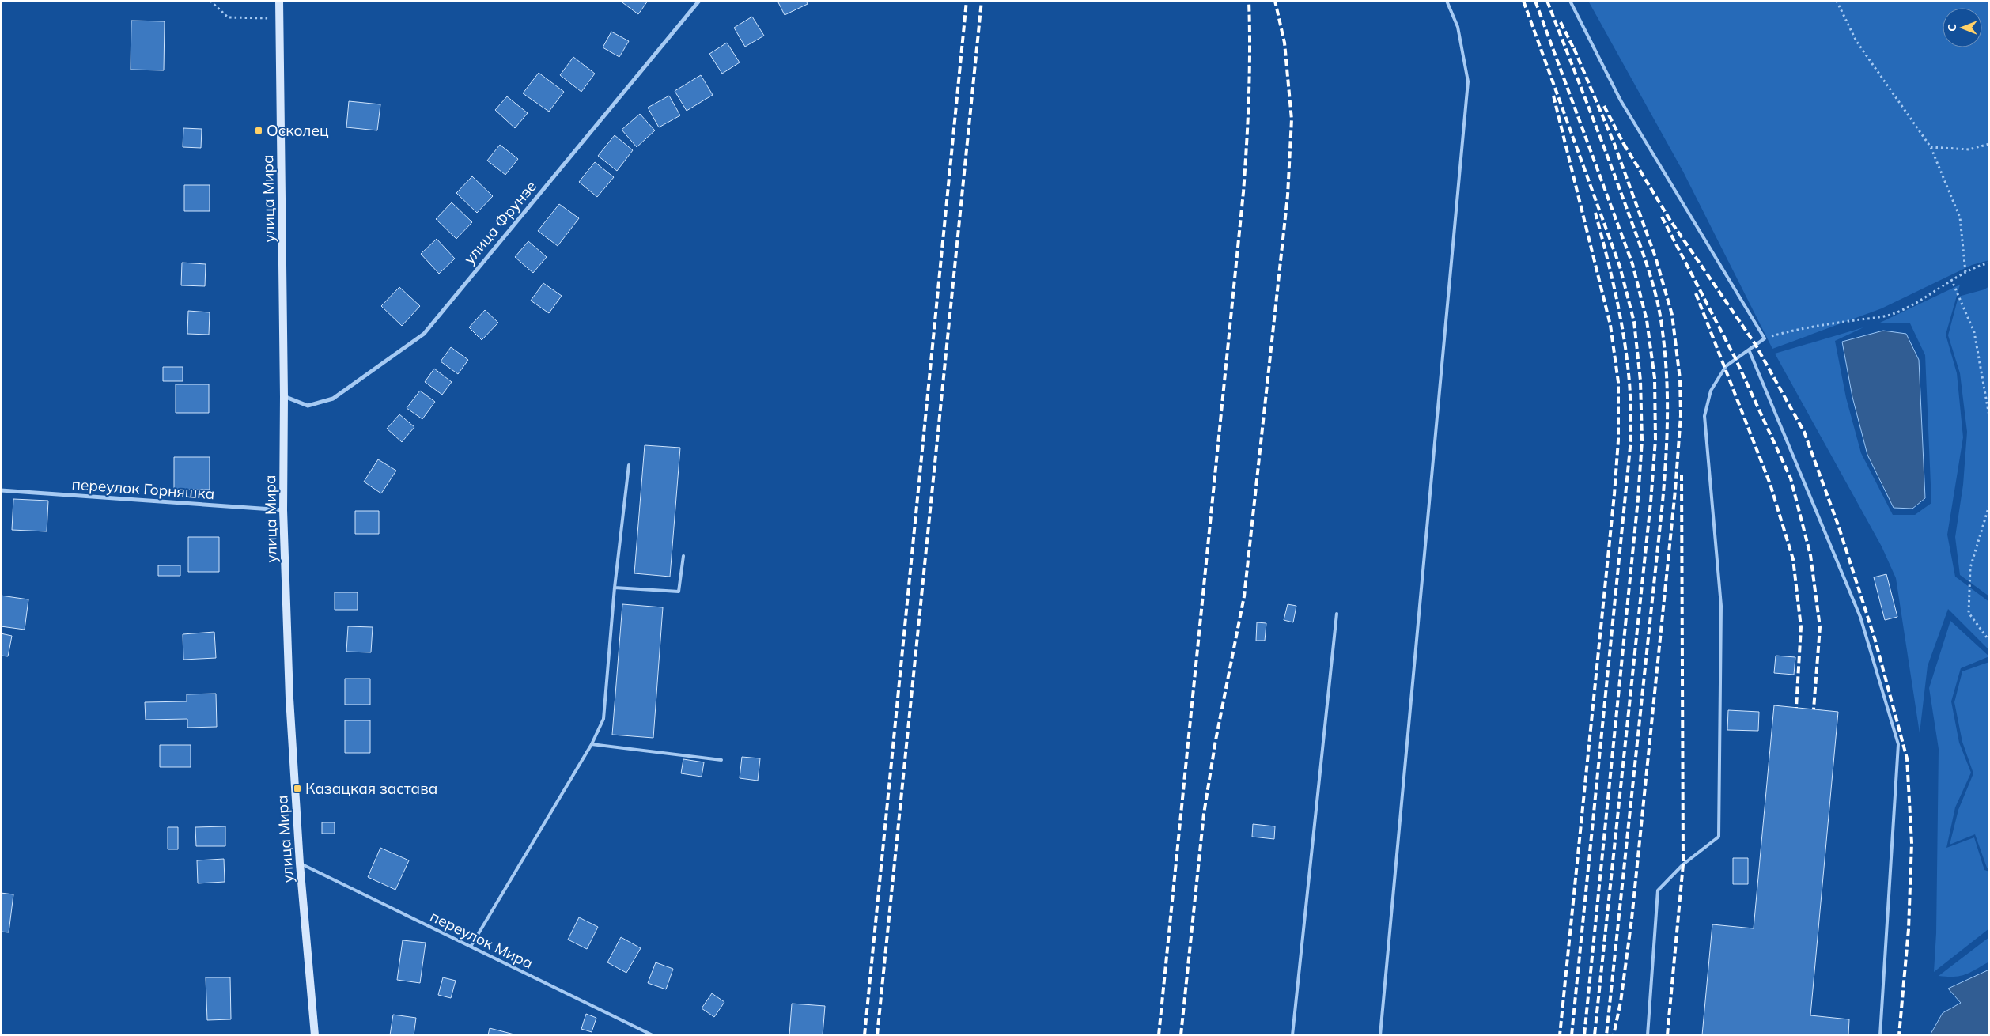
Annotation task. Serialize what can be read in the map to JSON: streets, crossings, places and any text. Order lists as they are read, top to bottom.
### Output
{
  "streets": {
    "main road": ["улица Мира"],
    "street": ["улица Фрунзе", "переулок Горняшка"],
    "lane": ["переулок Мира"]
  },
  "crossings": [
    ["улица Мира", "улица Фрунзе"],
    ["улица Мира", "переулок Горняшка"],
    ["улица Мира", "переулок Мира"]
  ],
  "places": {
    "transit": ["Осколец", "Казацкая застава"]
  },
  "north": "left"
}
